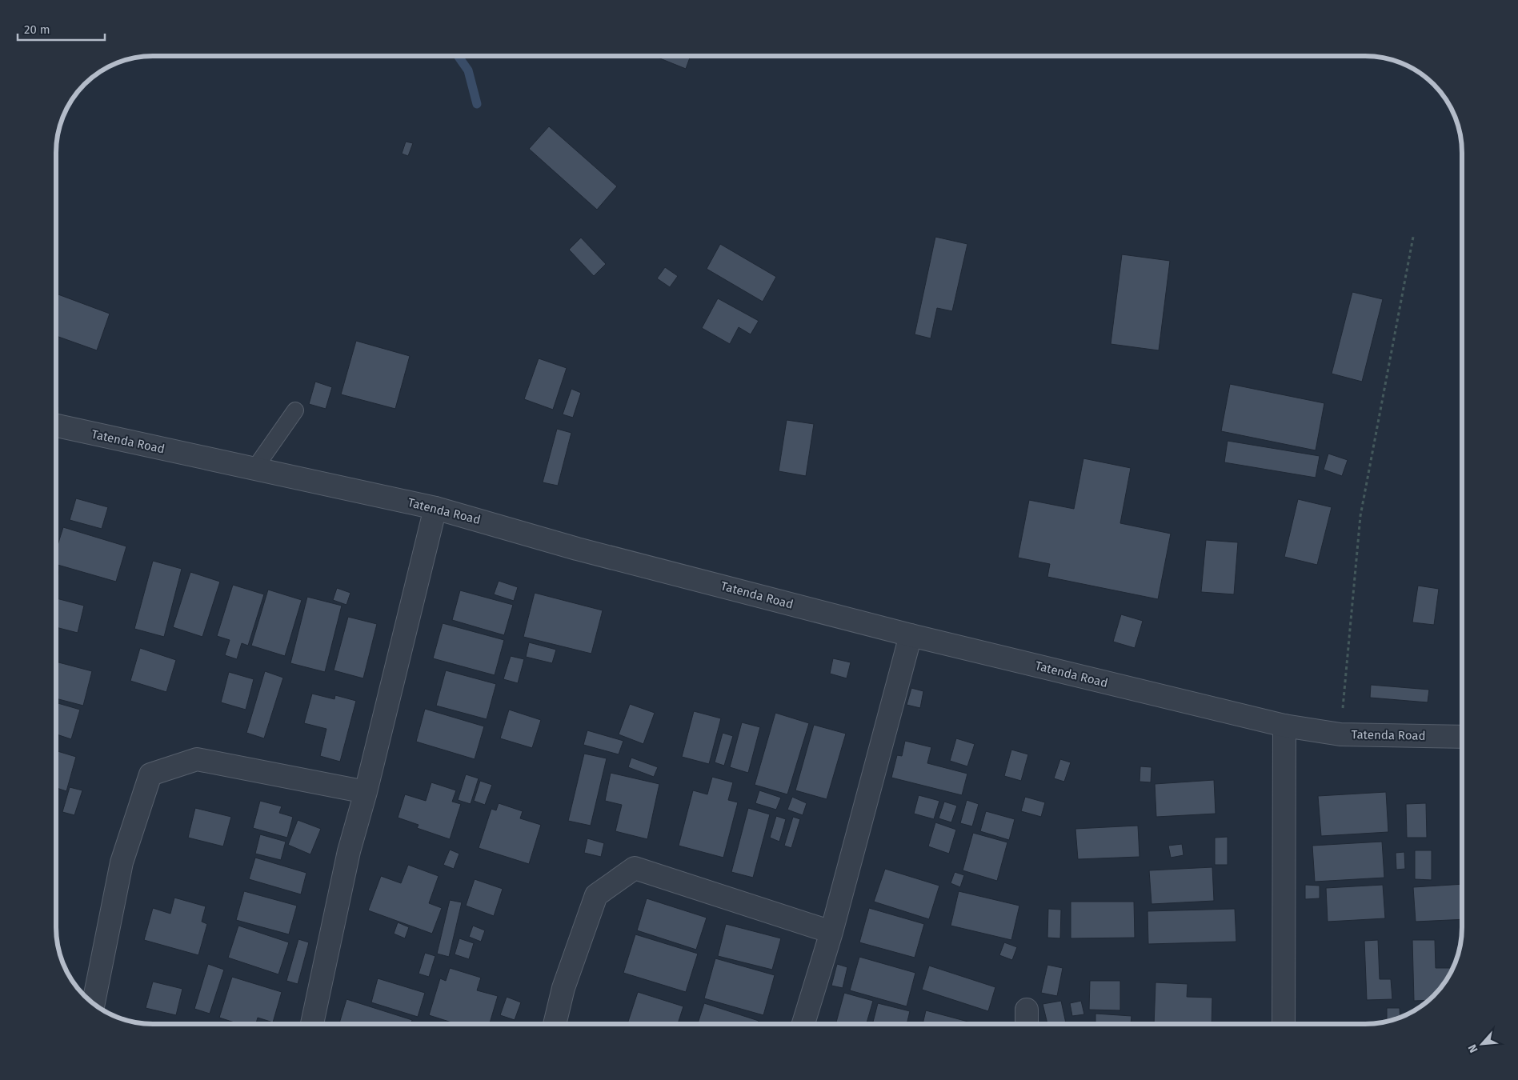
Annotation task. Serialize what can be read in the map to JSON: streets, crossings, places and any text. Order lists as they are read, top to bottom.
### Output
{
  "streets": {
    "street": ["Tatenda Road"]
  },
  "scale_bar": "20 m",
  "north": "bottom left"
}
